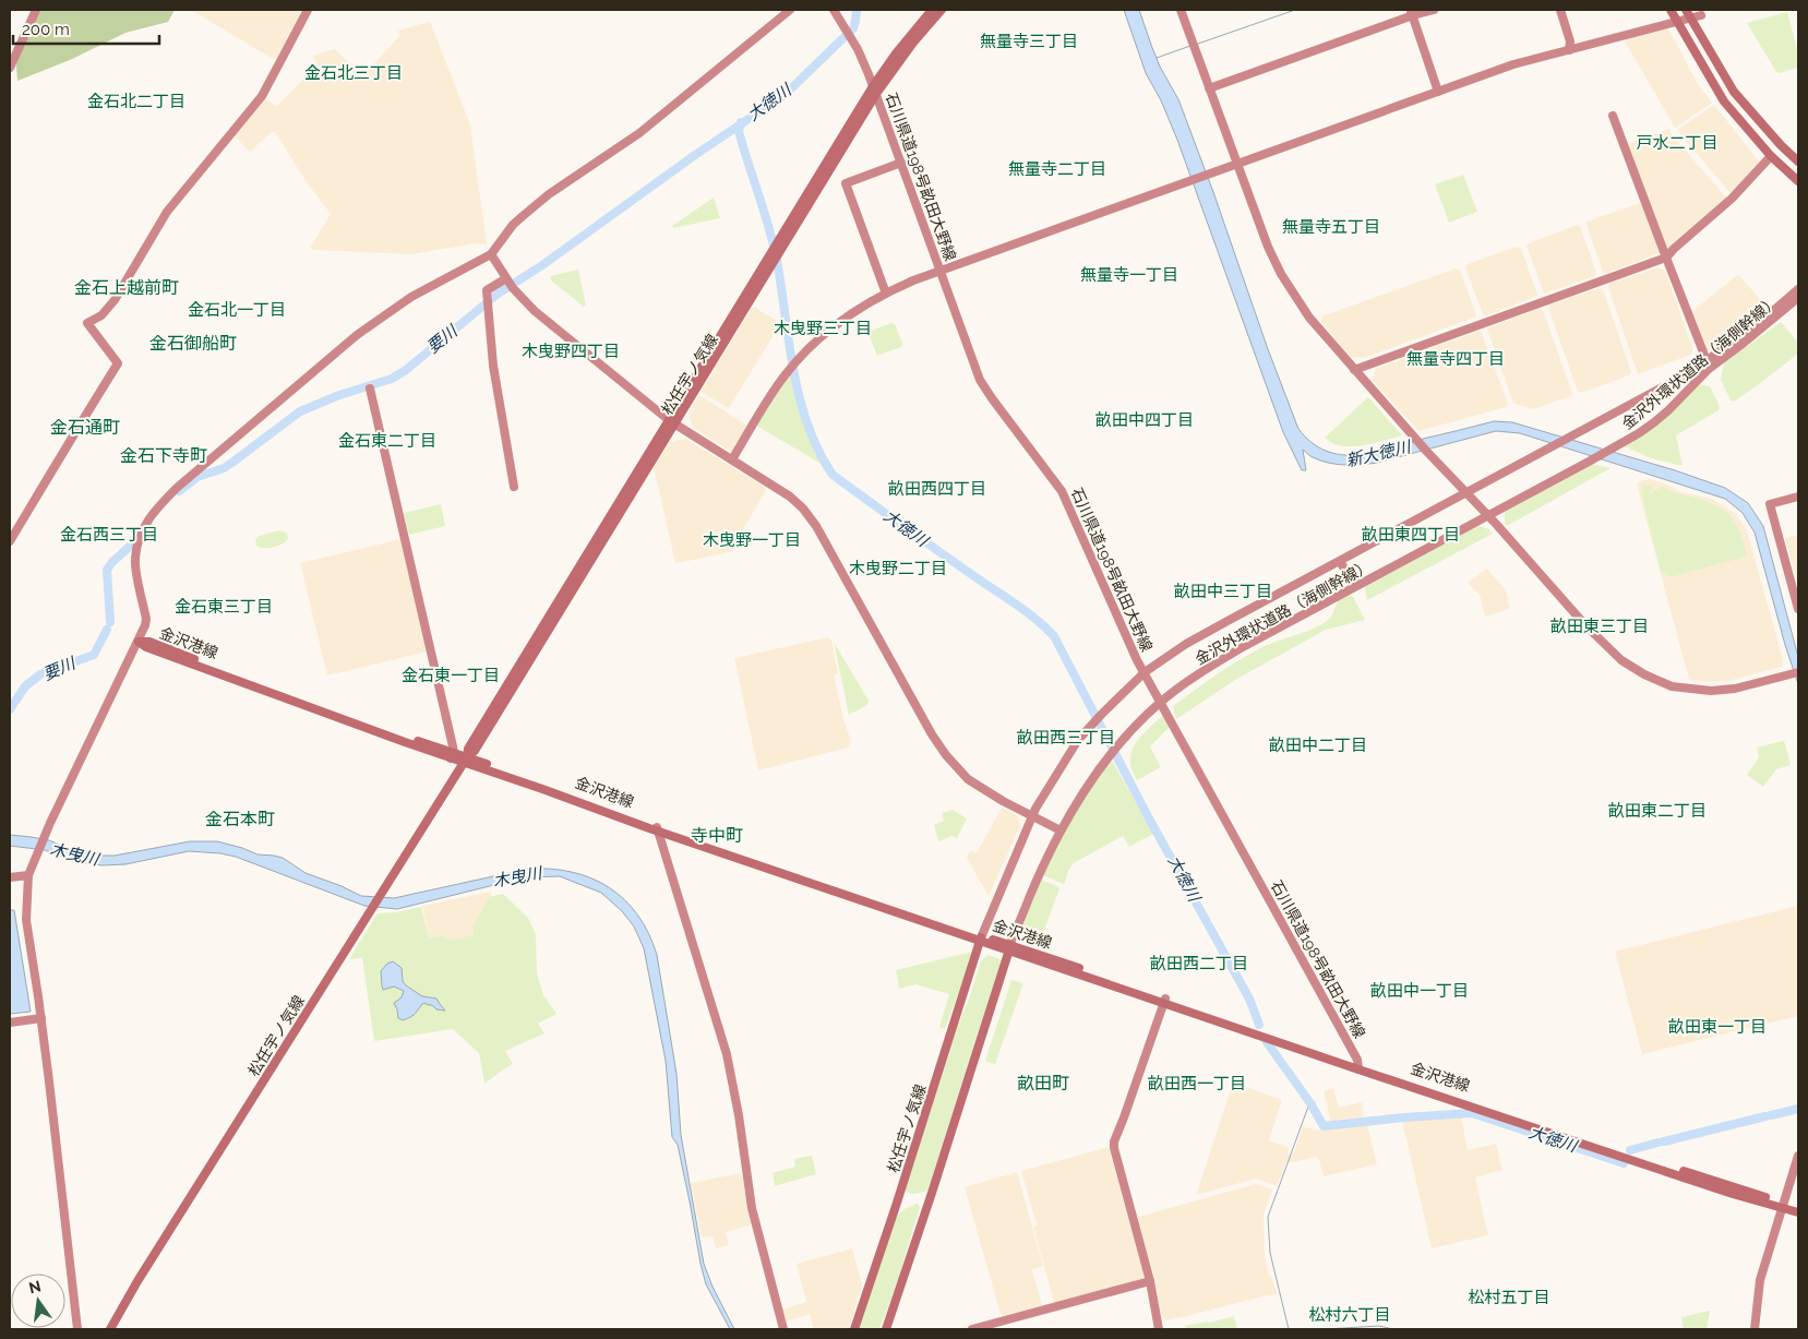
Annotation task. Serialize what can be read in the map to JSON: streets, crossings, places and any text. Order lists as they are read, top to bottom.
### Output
{
  "streets": {
    "main road": ["松任宇ノ気線", "金沢港線"],
    "street": ["石川県道198号畝田大野線", "金沢外環状道路（海側幹線）"]
  },
  "crossings": [
    ["石川県道198号畝田大野線", "金沢外環状道路（海側幹線）"],
    ["石川県道198号畝田大野線", "松任宇ノ気線"],
    ["石川県道198号畝田大野線", "金沢港線"],
    ["金沢外環状道路（海側幹線）", "松任宇ノ気線"],
    ["金沢外環状道路（海側幹線）", "金沢港線"],
    ["松任宇ノ気線", "金沢港線"]
  ],
  "districts": [
    "無量寺三丁目",
    "金石北三丁目",
    "金石北二丁目",
    "戸水二丁目",
    "無量寺二丁目",
    "無量寺五丁目",
    "無量寺一丁目",
    "金石上越前町",
    "金石北一丁目",
    "木曳野三丁目",
    "金石御船町",
    "木曳野四丁目",
    "無量寺四丁目",
    "畝田中四丁目",
    "金石通町",
    "金石東二丁目",
    "金石下寺町",
    "畝田西四丁目",
    "金石西三丁目",
    "畝田東四丁目",
    "木曳野一丁目",
    "木曳野二丁目",
    "畝田中三丁目",
    "金石東三丁目",
    "畝田東三丁目",
    "金石東一丁目",
    "畝田西三丁目",
    "畝田中二丁目",
    "畝田東二丁目",
    "金石本町",
    "寺中町",
    "畝田西二丁目",
    "畝田中一丁目",
    "畝田東一丁目",
    "畝田町",
    "畝田西一丁目",
    "松村五丁目",
    "松村六丁目"
  ],
  "water": [
    "大徳川",
    "要川",
    "新大徳川",
    "木曳川"
  ],
  "scale_bar": "200 m",
  "north": "top"
}
